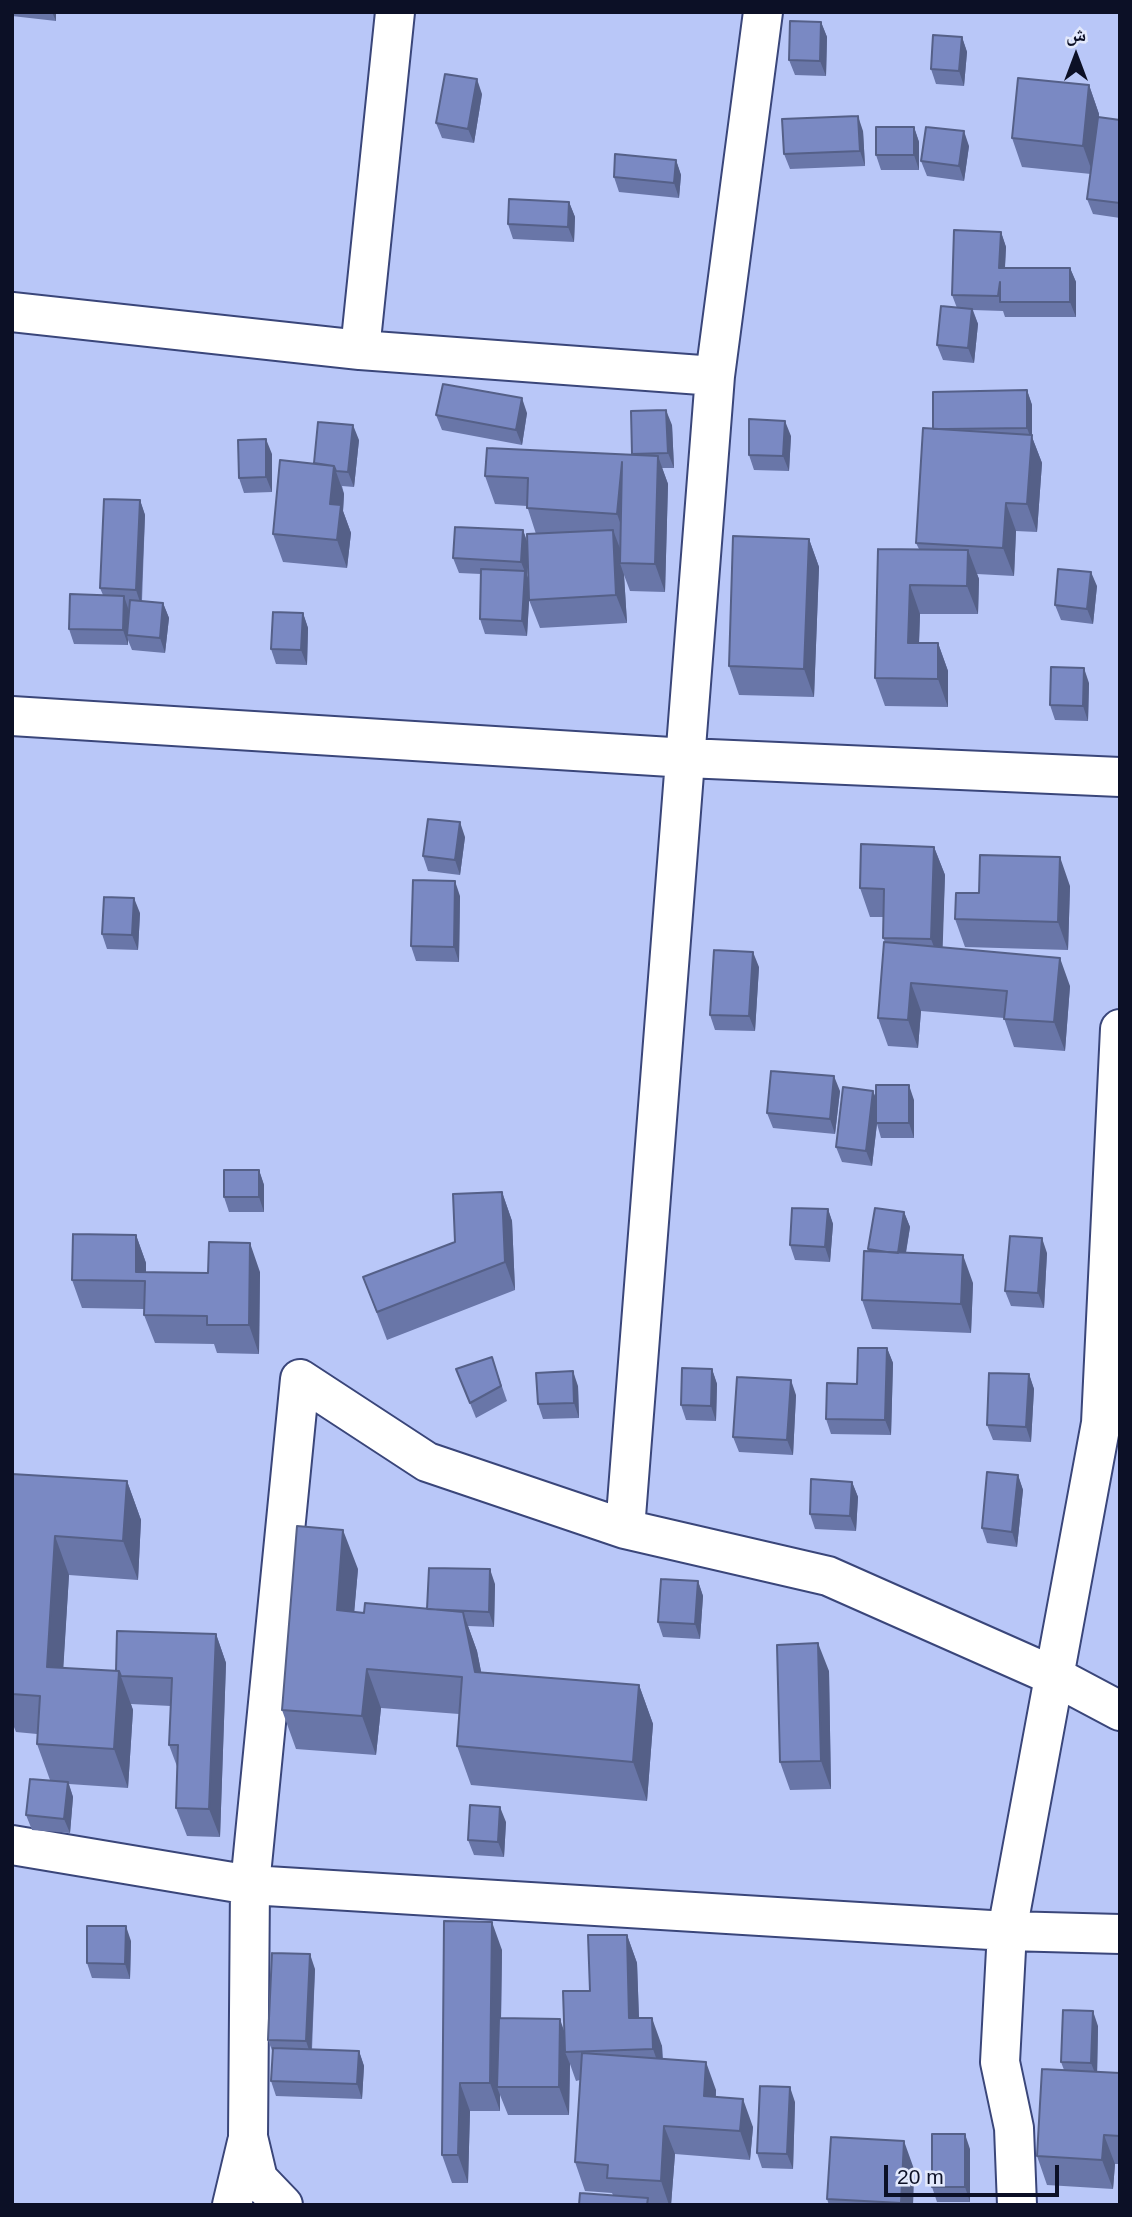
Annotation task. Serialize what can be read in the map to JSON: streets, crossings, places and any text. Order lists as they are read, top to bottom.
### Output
{
  "scale_bar": "20 m",
  "north": "top"
}
